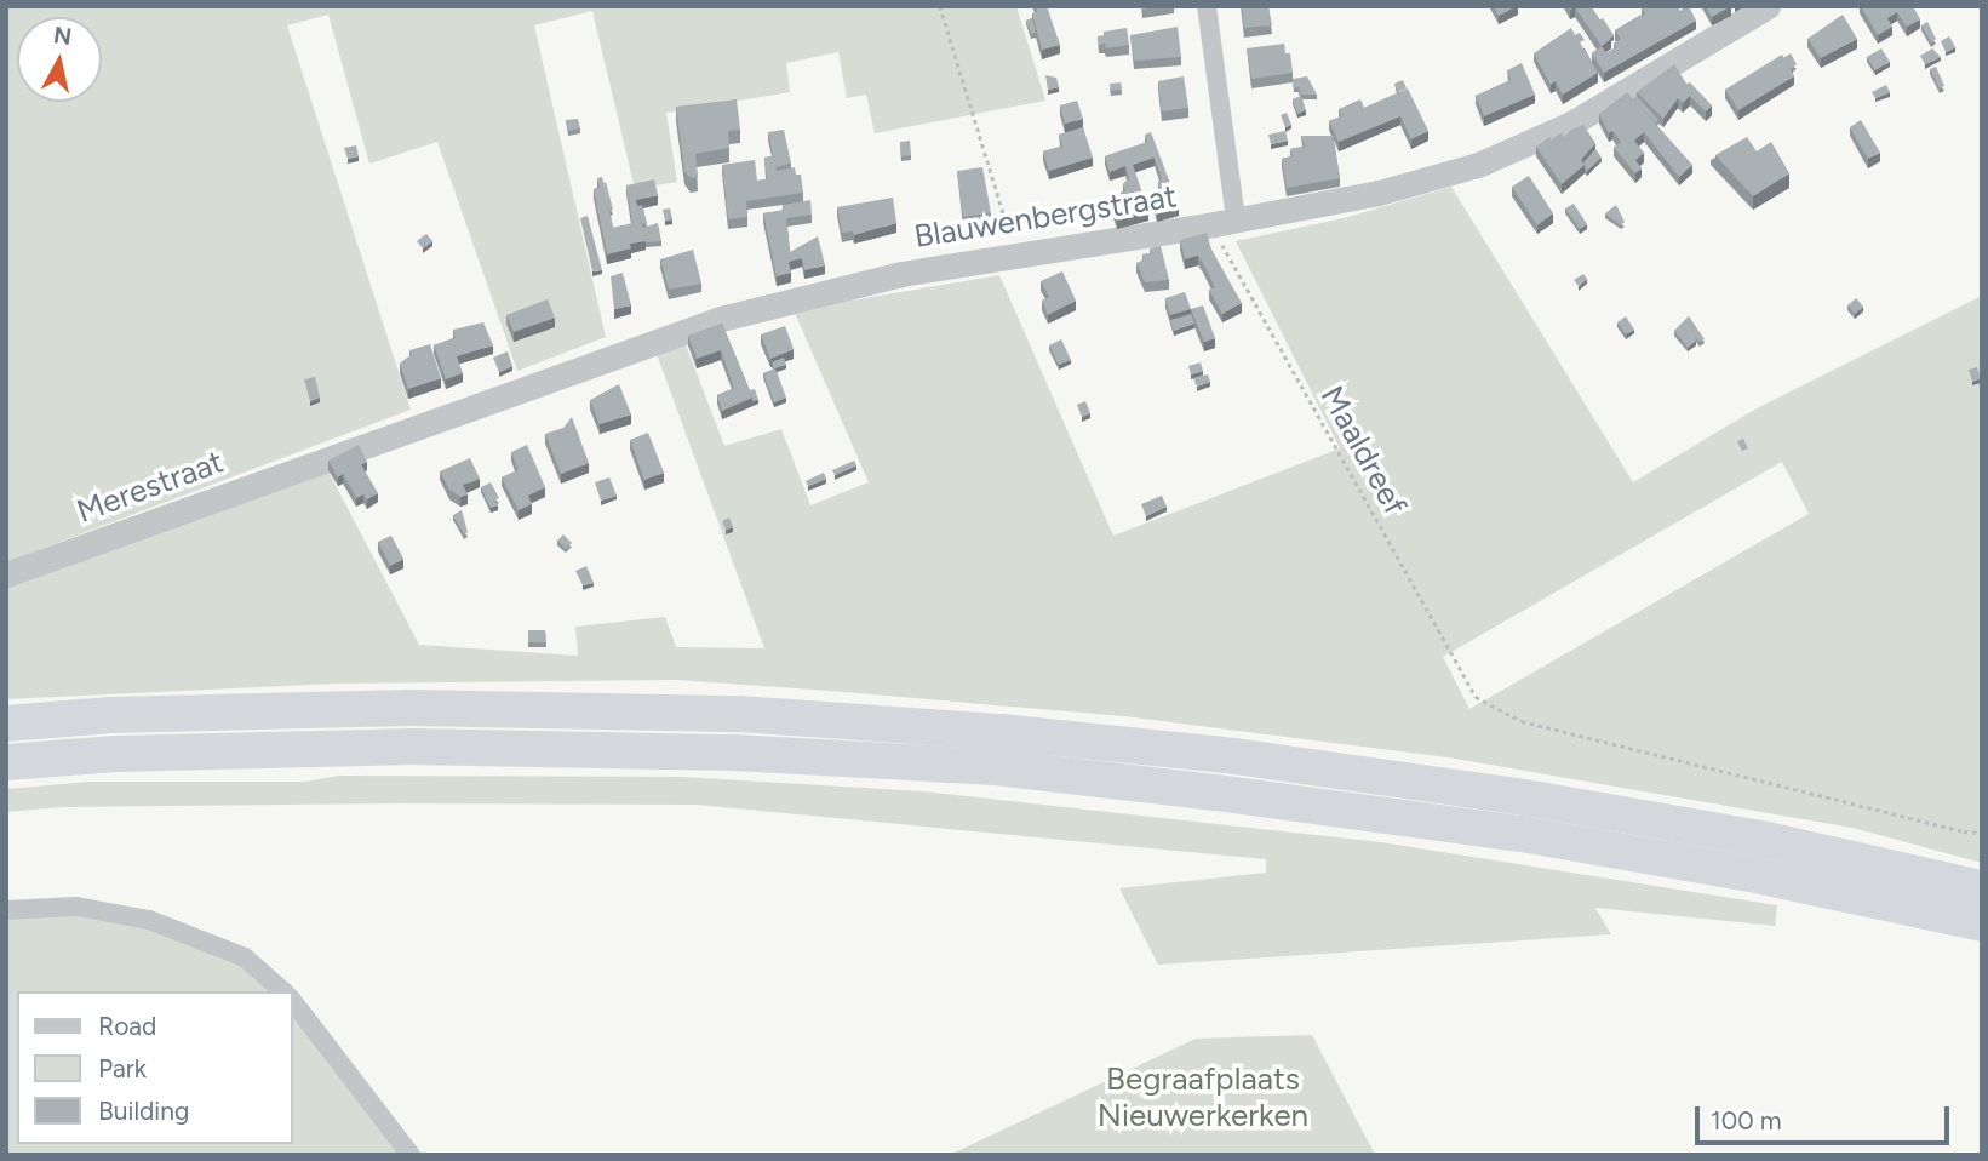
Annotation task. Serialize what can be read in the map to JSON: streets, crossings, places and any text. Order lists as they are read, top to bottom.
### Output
{
  "streets": {
    "street": ["Blauwenbergstraat", "Merestraat"],
    "path": ["Maaldreef"]
  },
  "crossings": [
    ["Blauwenbergstraat", "Maaldreef"],
    ["Blauwenbergstraat", "Merestraat"]
  ],
  "parks": ["Begraafplaats Nieuwerkerken"],
  "legend": ["Road", "Park", "Building"],
  "scale_bar": "100 m",
  "north": "top"
}
